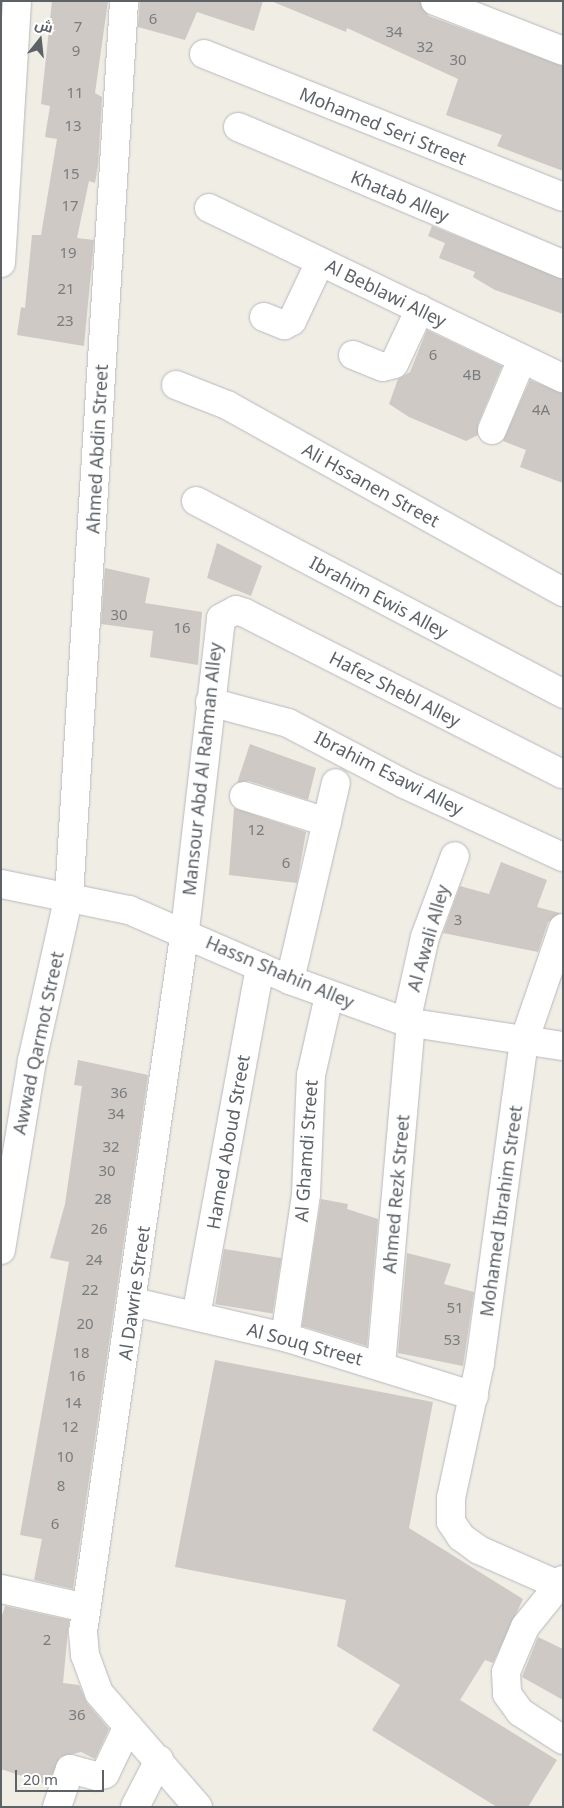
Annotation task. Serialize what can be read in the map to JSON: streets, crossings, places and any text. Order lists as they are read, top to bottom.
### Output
{
  "streets": {
    "street": [
      "Mohamed Seri Street",
      "Khatab Alley",
      "Al Beblawi Alley",
      "Ahmed Abdin Street",
      "Ali Hssanen Street",
      "Ibrahim Ewis Alley",
      "Hafez Shebl Alley",
      "Mansour Abd Al Rahman Alley",
      "Ibrahim Esawi Alley",
      "Al Awali Alley",
      "Hassn Shahin Alley",
      "Awwad Qarmot Street",
      "Hamed Aboud Street",
      "Al Ghamdi Street",
      "Ahmed Rezk Street",
      "Mohamed Ibrahim Street",
      "Al Dawrie Street",
      "Al Souq Street"
    ]
  },
  "crossings": [
    ["Ahmed Abdin Street", "Hassn Shahin Alley"],
    ["Ahmed Abdin Street", "Awwad Qarmot Street"],
    ["Hafez Shebl Alley", "Mansour Abd Al Rahman Alley"],
    ["Mansour Abd Al Rahman Alley", "Ibrahim Esawi Alley"],
    ["Mansour Abd Al Rahman Alley", "Hassn Shahin Alley"],
    ["Mansour Abd Al Rahman Alley", "Al Dawrie Street"],
    ["Al Awali Alley", "Hassn Shahin Alley"],
    ["Al Awali Alley", "Ahmed Rezk Street"],
    ["Hassn Shahin Alley", "Awwad Qarmot Street"],
    ["Hassn Shahin Alley", "Hamed Aboud Street"],
    ["Hassn Shahin Alley", "Al Ghamdi Street"],
    ["Hassn Shahin Alley", "Ahmed Rezk Street"],
    ["Hassn Shahin Alley", "Mohamed Ibrahim Street"],
    ["Hassn Shahin Alley", "Al Dawrie Street"],
    ["Hamed Aboud Street", "Al Souq Street"],
    ["Al Ghamdi Street", "Al Souq Street"],
    ["Ahmed Rezk Street", "Al Souq Street"],
    ["Mohamed Ibrahim Street", "Al Souq Street"],
    ["Al Dawrie Street", "Al Souq Street"]
  ],
  "house_numbers": [
    "6",
    "7",
    "34",
    "32",
    "9",
    "30",
    "11",
    "13",
    "15",
    "17",
    "19",
    "21",
    "23",
    "6",
    "4B",
    "4A",
    "30",
    "16",
    "12",
    "6",
    "3",
    "36",
    "34",
    "32",
    "30",
    "28",
    "26",
    "24",
    "22",
    "51",
    "20",
    "53",
    "18",
    "16",
    "14",
    "12",
    "10",
    "8",
    "6",
    "2",
    "36"
  ],
  "scale_bar": "20 m",
  "north": "top"
}
